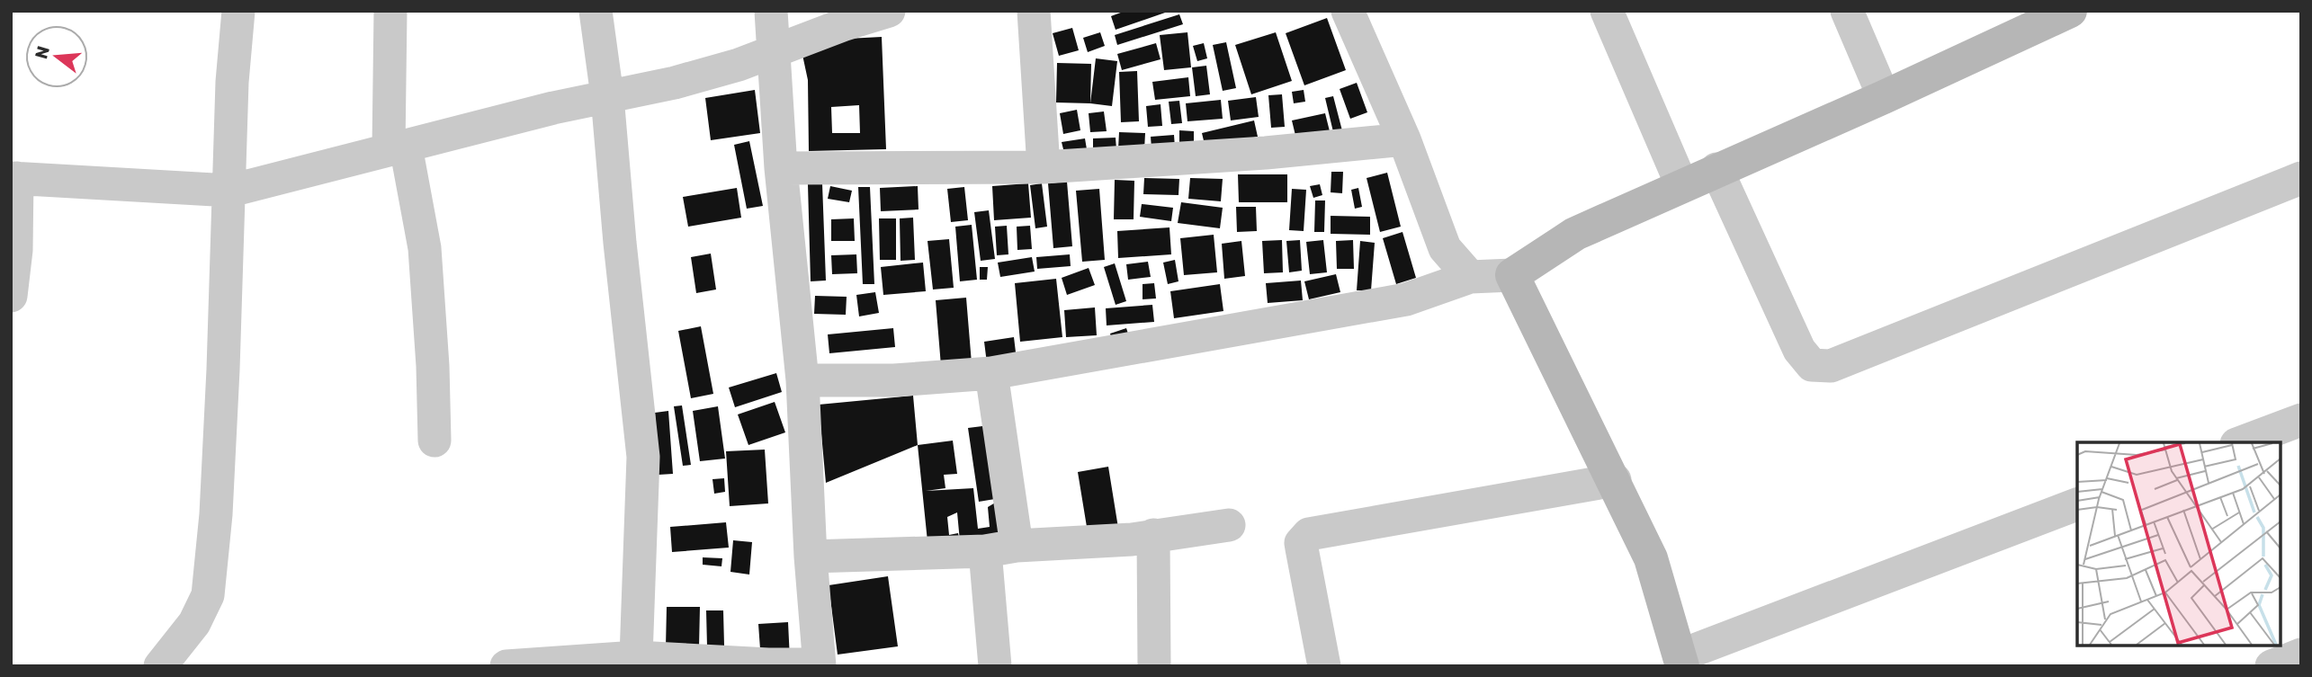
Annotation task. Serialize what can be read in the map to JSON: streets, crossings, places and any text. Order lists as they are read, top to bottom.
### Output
{
  "north": "left"
}
